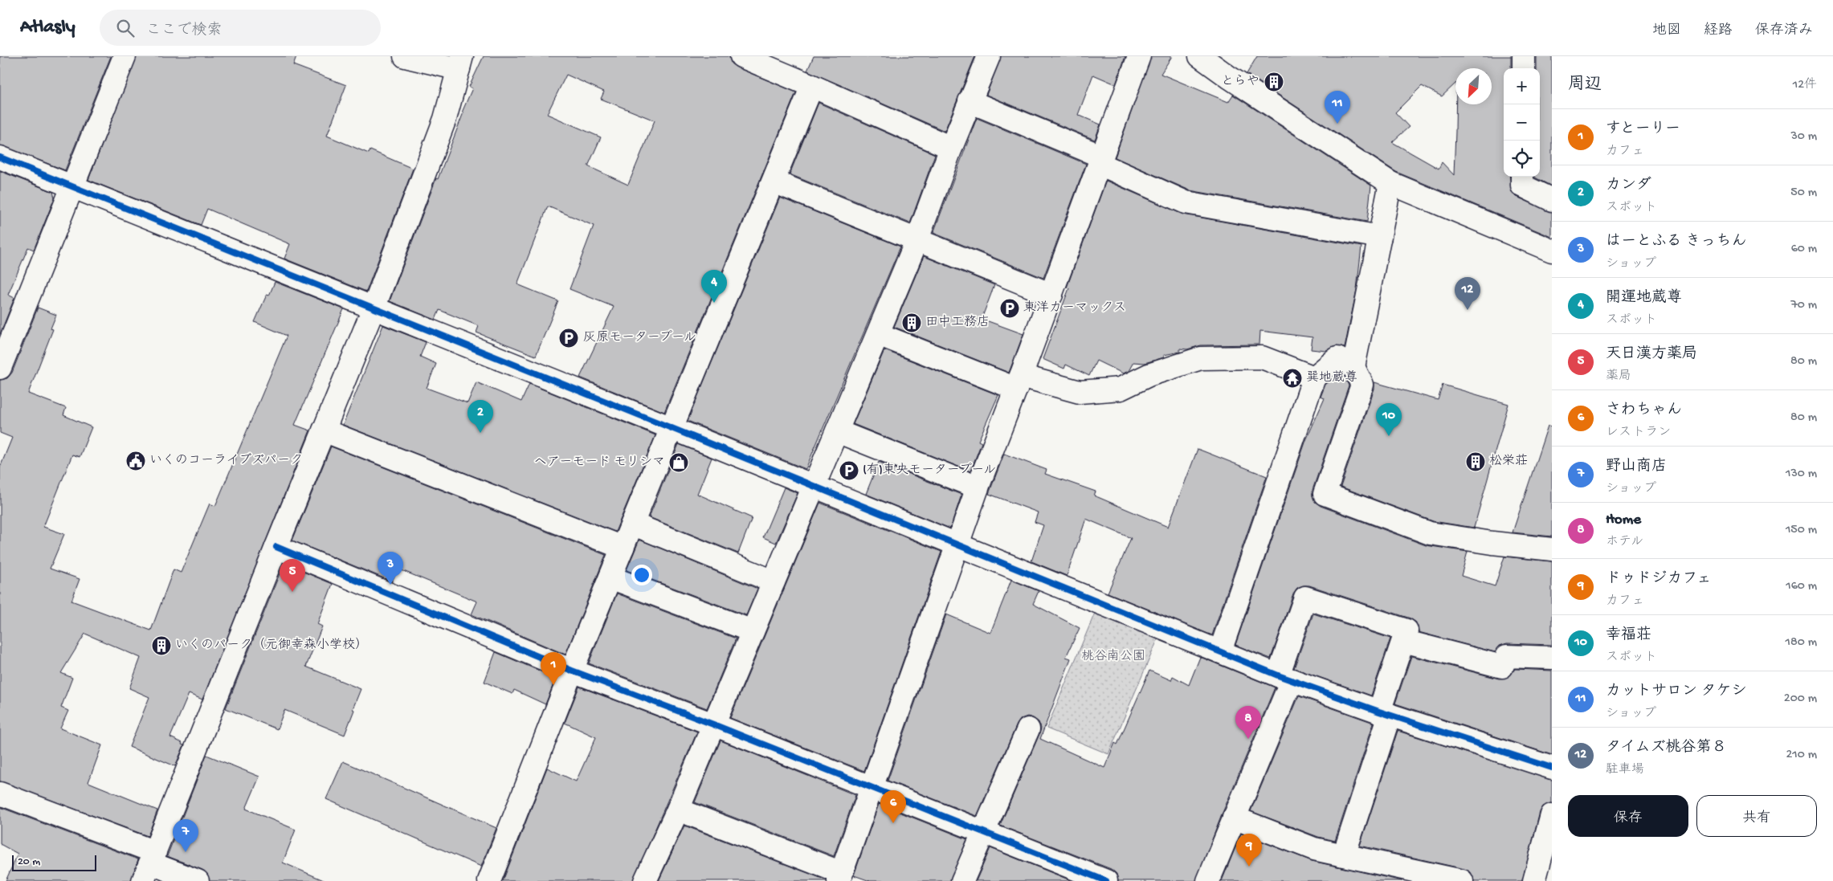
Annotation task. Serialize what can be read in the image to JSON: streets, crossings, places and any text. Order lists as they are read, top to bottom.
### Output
{
  "parks": ["桃谷南公園"],
  "places": {
    "building": [
      "とらや",
      "田中工務店",
      "松栄荘",
      "いくのパーク（元御幸森小学校）"
    ],
    "parking": ["東洋カーマックス", "灰原モータープール", "(有)東央モータープール"],
    "temple": ["巽地蔵尊"],
    "public building": ["いくのコーライブズパーク"],
    "shop": ["ヘアーモード モリシマ"]
  },
  "scale_bar": "20 m",
  "north": "bottom left",
  "page": {
    "header": "Atlasly",
    "search": "ここで検索",
    "nav": ["地図", "経路", "保存済み"],
    "heading": ["周辺", "12件"],
    "map_buttons": ["+", "−"],
    "pins": [
      "11",
      "4",
      "12",
      "2",
      "10",
      "3",
      "5",
      "1",
      "8",
      "6",
      "7",
      "9"
    ],
    "list": [
      {
        "mark": "1",
        "name": "すとーりー",
        "note": "カフェ",
        "value": "30 m"
      },
      {
        "mark": "2",
        "name": "カンダ",
        "note": "スポット",
        "value": "50 m"
      },
      {
        "mark": "3",
        "name": "はーとふる きっちん",
        "note": "ショップ",
        "value": "60 m"
      },
      {
        "mark": "4",
        "name": "開運地蔵尊",
        "note": "スポット",
        "value": "70 m"
      },
      {
        "mark": "5",
        "name": "天日漢方薬局",
        "note": "薬局",
        "value": "80 m"
      },
      {
        "mark": "6",
        "name": "さわちゃん",
        "note": "レストラン",
        "value": "80 m"
      },
      {
        "mark": "7",
        "name": "野山商店",
        "note": "ショップ",
        "value": "130 m"
      },
      {
        "mark": "8",
        "name": "Home",
        "note": "ホテル",
        "value": "150 m"
      },
      {
        "mark": "9",
        "name": "ドゥドジカフェ",
        "note": "カフェ",
        "value": "160 m"
      },
      {
        "mark": "10",
        "name": "幸福荘",
        "note": "スポット",
        "value": "180 m"
      },
      {
        "mark": "11",
        "name": "カットサロン タケシ",
        "note": "ショップ",
        "value": "200 m"
      },
      {
        "mark": "12",
        "name": "タイムズ桃谷第８",
        "note": "駐車場",
        "value": "210 m"
      }
    ],
    "buttons": ["保存", "共有"],
    "scale": "20 m"
  }
}
